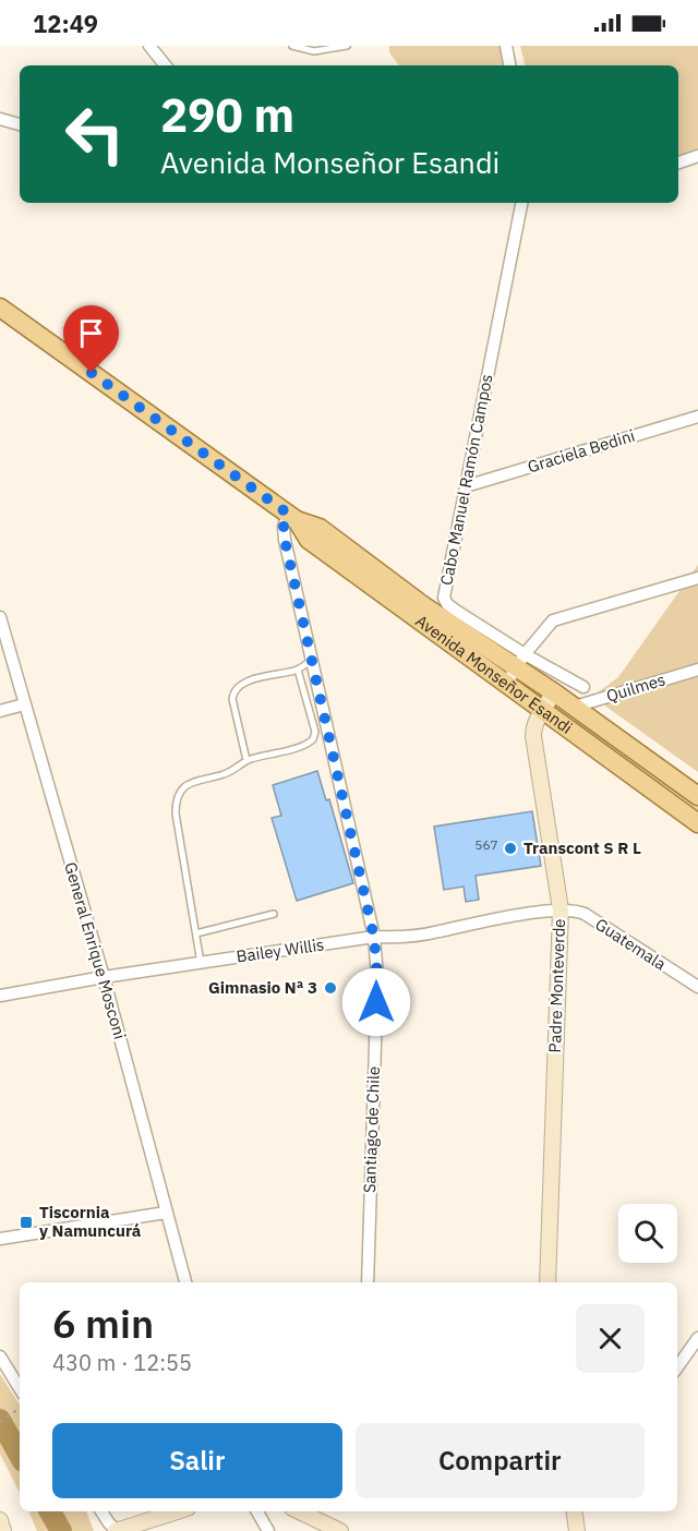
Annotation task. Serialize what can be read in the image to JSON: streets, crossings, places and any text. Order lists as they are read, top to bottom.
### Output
{
  "streets": {
    "main road": ["Avenida Monseñor Esandi"],
    "street": [
      "Graciela Bedini",
      "Cabo Manuel Ramón Campos",
      "Quilmes",
      "Guatemala",
      "General Enrique Mosconi",
      "Bailey Willis",
      "Padre Monteverde",
      "Santiago de Chile"
    ]
  },
  "crossings": [
    ["Graciela Bedini", "Cabo Manuel Ramón Campos"],
    ["Cabo Manuel Ramón Campos", "Avenida Monseñor Esandi"],
    ["Avenida Monseñor Esandi", "Quilmes"],
    ["Avenida Monseñor Esandi", "Padre Monteverde"],
    ["Avenida Monseñor Esandi", "Santiago de Chile"],
    ["Guatemala", "Bailey Willis"],
    ["Guatemala", "Padre Monteverde"],
    ["General Enrique Mosconi", "Bailey Willis"],
    ["Bailey Willis", "Padre Monteverde"],
    ["Bailey Willis", "Santiago de Chile"]
  ],
  "places": {
    "other": ["Transcont S R L", "Gimnasio Nª 3"],
    "transit": ["Tiscornia y Namuncurá"]
  },
  "house_numbers": ["567"],
  "page": {
    "status": "12:49",
    "turn": ["290 m", "Avenida Monseñor Esandi"],
    "heading": ["6 min", "430 m · 12:55"],
    "buttons": ["Salir", "Compartir"]
  }
}
